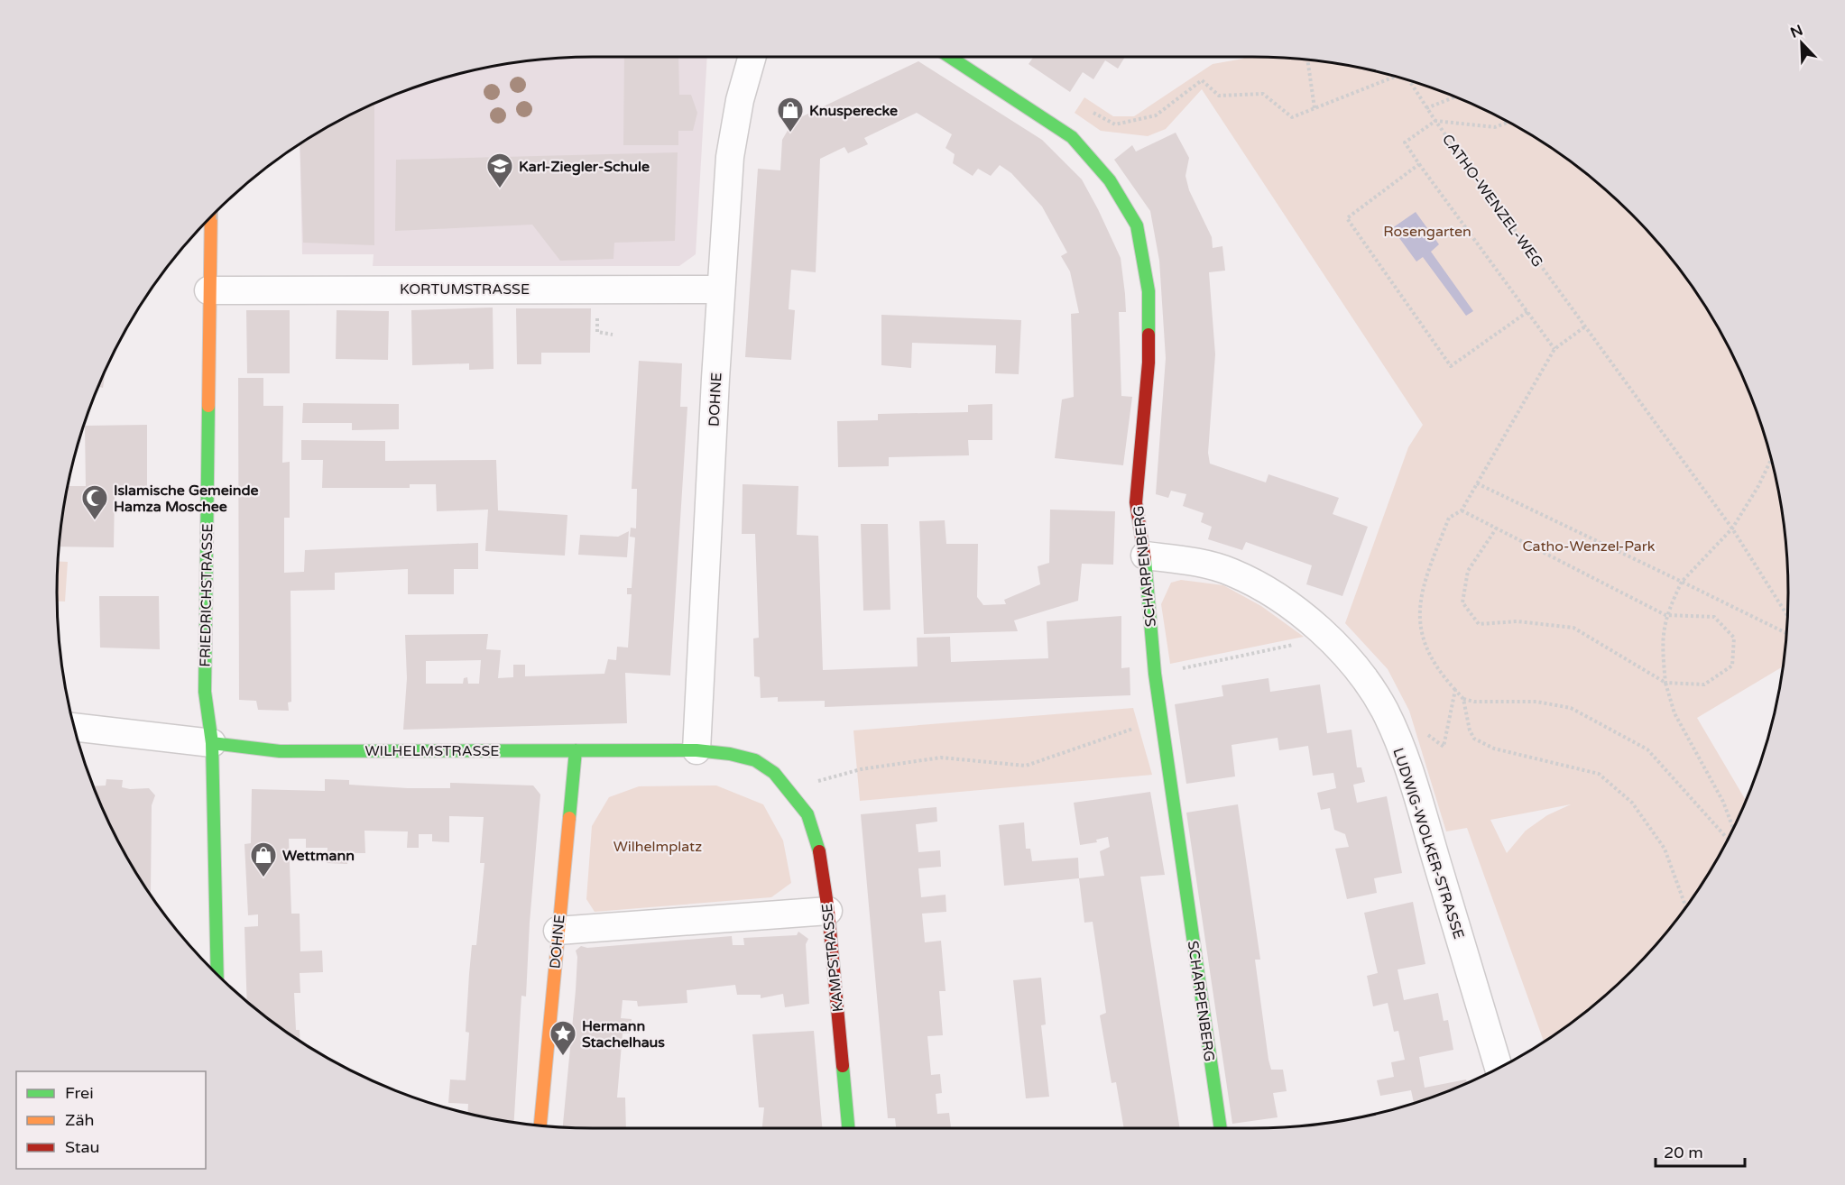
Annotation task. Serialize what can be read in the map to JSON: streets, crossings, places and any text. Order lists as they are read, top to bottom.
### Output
{
  "streets": {
    "street": [
      "KORTUMSTRASSE",
      "DOHNE",
      "SCHARPENBERG",
      "FRIEDRICHSTRASSE",
      "WILHELMSTRASSE",
      "LUDWIG-WOLKER-STRASSE",
      "KAMPSTRASSE"
    ],
    "path": ["CATHO-WENZEL-WEG"]
  },
  "crossings": [
    ["CATHO-WENZEL-WEG", "SCHARPENBERG"],
    ["KORTUMSTRASSE", "DOHNE"],
    ["KORTUMSTRASSE", "FRIEDRICHSTRASSE"],
    ["DOHNE", "WILHELMSTRASSE"],
    ["SCHARPENBERG", "LUDWIG-WOLKER-STRASSE"],
    ["FRIEDRICHSTRASSE", "WILHELMSTRASSE"],
    ["WILHELMSTRASSE", "KAMPSTRASSE"]
  ],
  "parks": ["Rosengarten", "Catho-Wenzel-Park", "Wilhelmplatz"],
  "places": {
    "shop": ["Knusperecke", "Wettmann"],
    "school or university": ["Karl-Ziegler-Schule"],
    "mosque": ["Islamische Gemeinde Hamza Moschee"],
    "place": ["Hermann Stachelhaus"]
  },
  "legend": ["Frei", "Zäh", "Stau"],
  "scale_bar": "20 m",
  "north": "top left"
}
